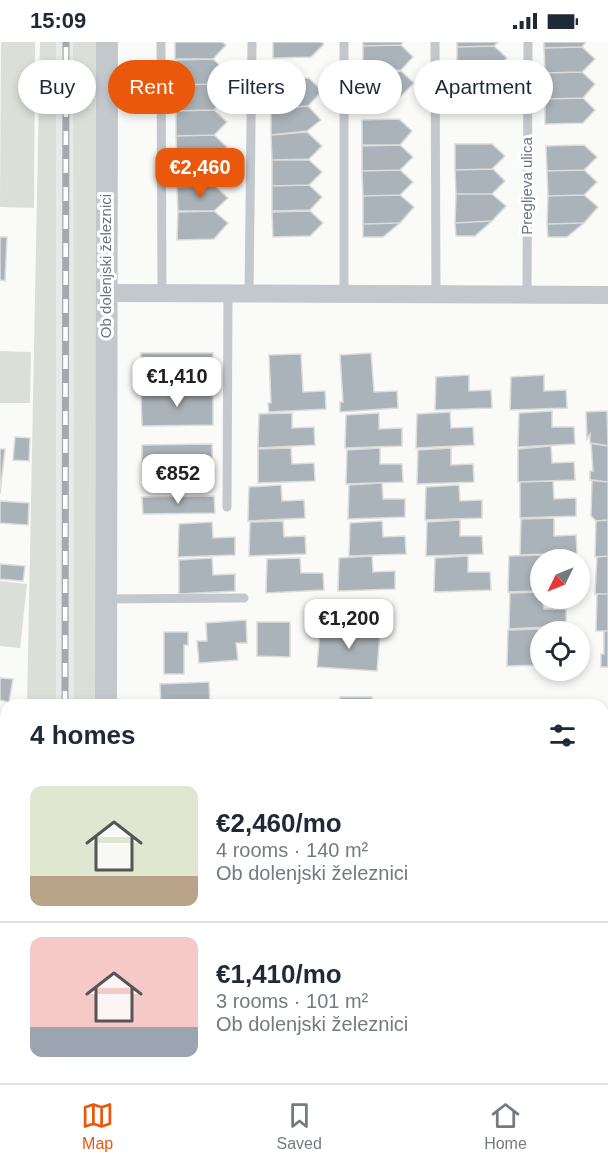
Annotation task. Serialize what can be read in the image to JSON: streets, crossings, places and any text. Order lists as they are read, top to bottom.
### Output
{
  "streets": {
    "street": ["Ob dolenjski železnici"],
    "lane": ["Pregljeva ulica"]
  },
  "north": "bottom left",
  "page": {
    "status": "15:09",
    "chip": [
      "Buy",
      "Rent",
      "Filters",
      "New",
      "Apartment"
    ],
    "price": [
      "€2,460",
      "€1,410",
      "€852",
      "€1,200"
    ],
    "heading": "4 homes",
    "list": [
      {
        "name": "€2,460/mo",
        "note": "4 rooms · 140 m² · Ob dolenjski železnici"
      },
      {
        "name": "€1,410/mo",
        "note": "3 rooms · 101 m² · Ob dolenjski železnici"
      }
    ],
    "tabs": ["Map", "Saved", "Home"]
  }
}
